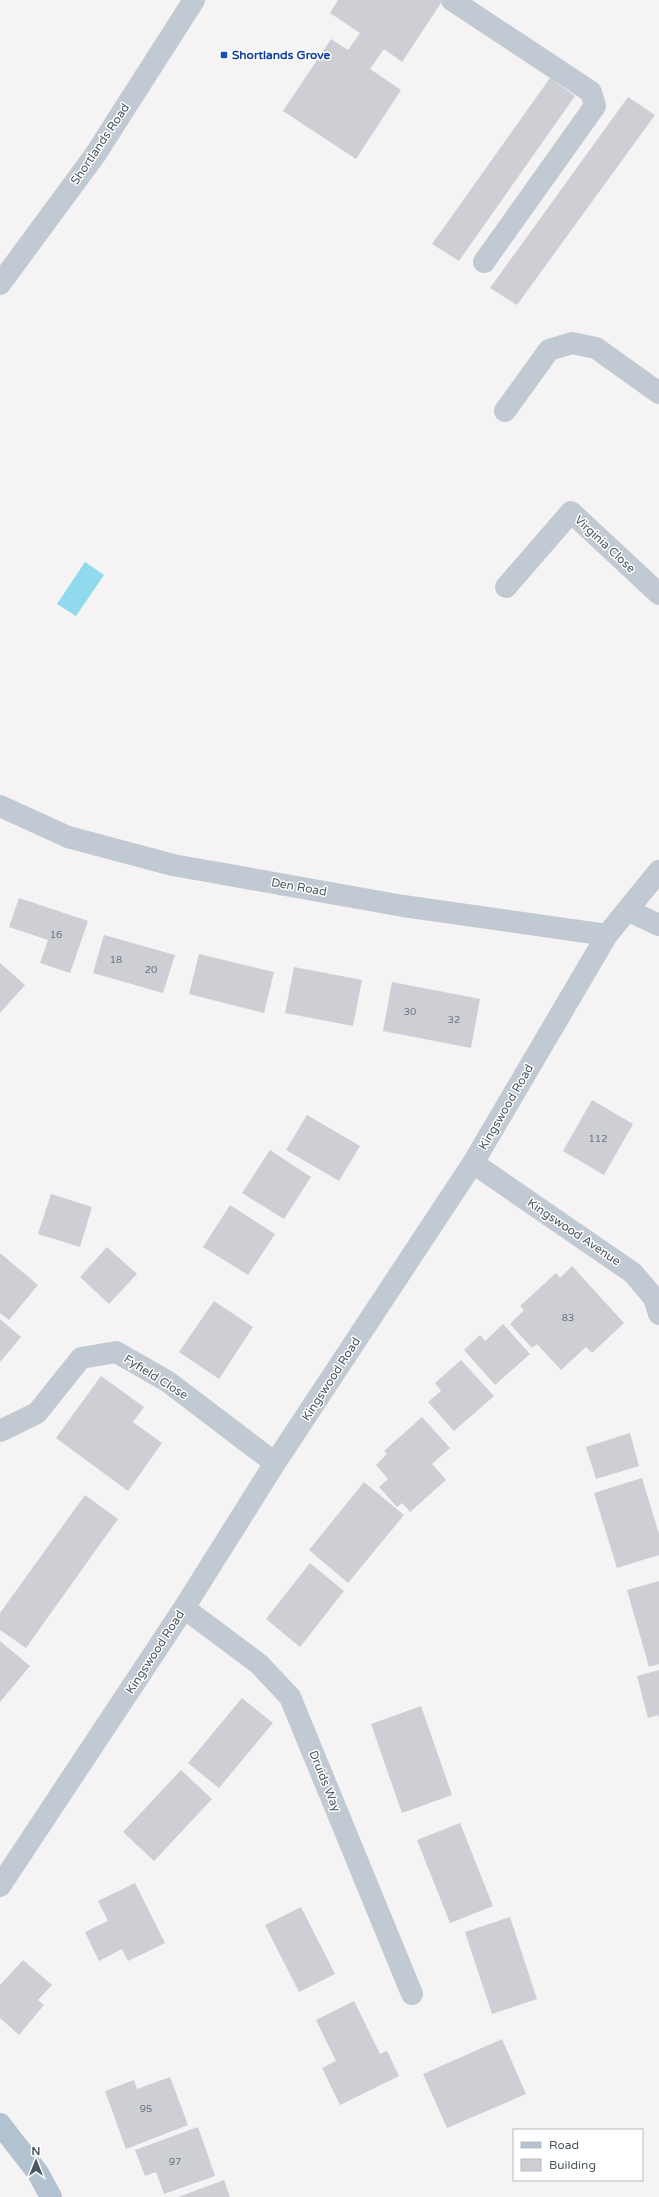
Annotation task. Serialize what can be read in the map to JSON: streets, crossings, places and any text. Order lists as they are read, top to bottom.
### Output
{
  "streets": {
    "street": [
      "Shortlands Road",
      "Virginia Close",
      "Den Road",
      "Kingswood Road",
      "Kingswood Avenue",
      "Fyfield Close",
      "Druids Way"
    ]
  },
  "crossings": [
    ["Den Road", "Kingswood Road"],
    ["Kingswood Road", "Kingswood Avenue"],
    ["Kingswood Road", "Fyfield Close"],
    ["Kingswood Road", "Druids Way"]
  ],
  "places": {
    "transit": ["Shortlands Grove"]
  },
  "house_numbers": [
    "16",
    "18",
    "20",
    "30",
    "32",
    "112",
    "83",
    "95",
    "97"
  ],
  "legend": ["Road", "Building"],
  "north": "top"
}
